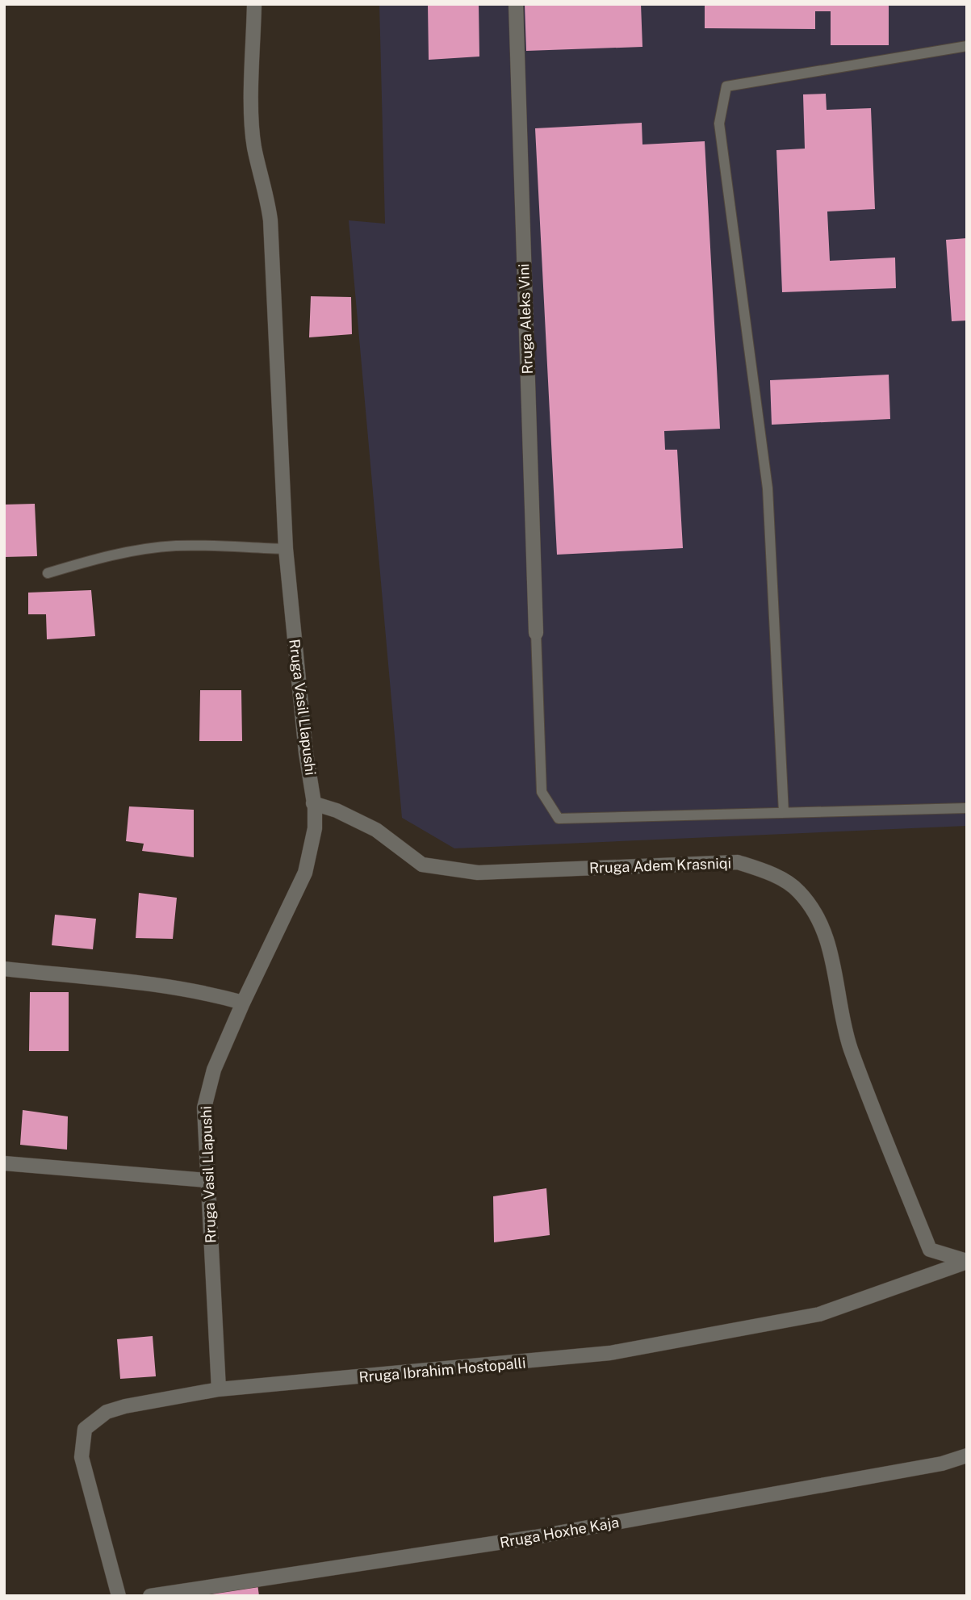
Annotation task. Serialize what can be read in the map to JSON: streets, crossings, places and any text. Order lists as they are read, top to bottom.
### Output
{
  "streets": {
    "street": [
      "Rruga Aleks Vini",
      "Rruga Vasil Llapushi",
      "Rruga Adem Krasniqi",
      "Rruga Ibrahim Hostopalli",
      "Rruga Hoxhe Kaja"
    ]
  },
  "crossings": [
    ["Rruga Vasil Llapushi", "Rruga Adem Krasniqi"],
    ["Rruga Vasil Llapushi", "Rruga Ibrahim Hostopalli"],
    ["Rruga Adem Krasniqi", "Rruga Ibrahim Hostopalli"]
  ]
}
